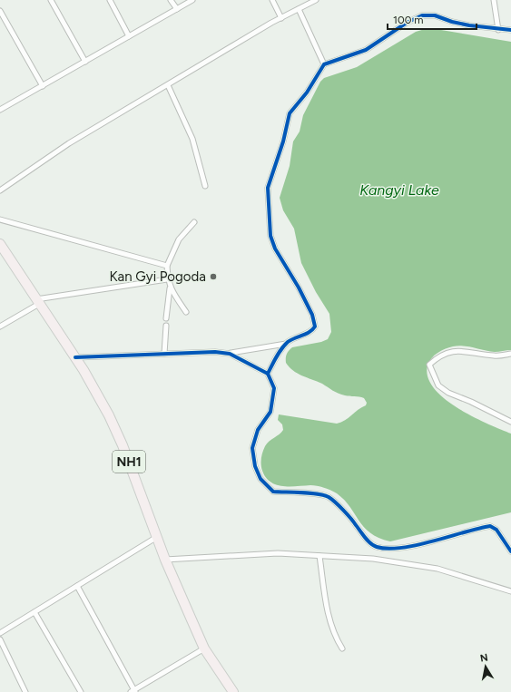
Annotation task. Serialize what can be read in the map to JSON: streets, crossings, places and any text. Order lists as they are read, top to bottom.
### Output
{
  "streets": {
    "highway": ["NH1"]
  },
  "water": ["Kangyi Lake"],
  "places": ["Kan Gyi Pogoda"],
  "scale_bar": "100 m",
  "north": "top"
}
